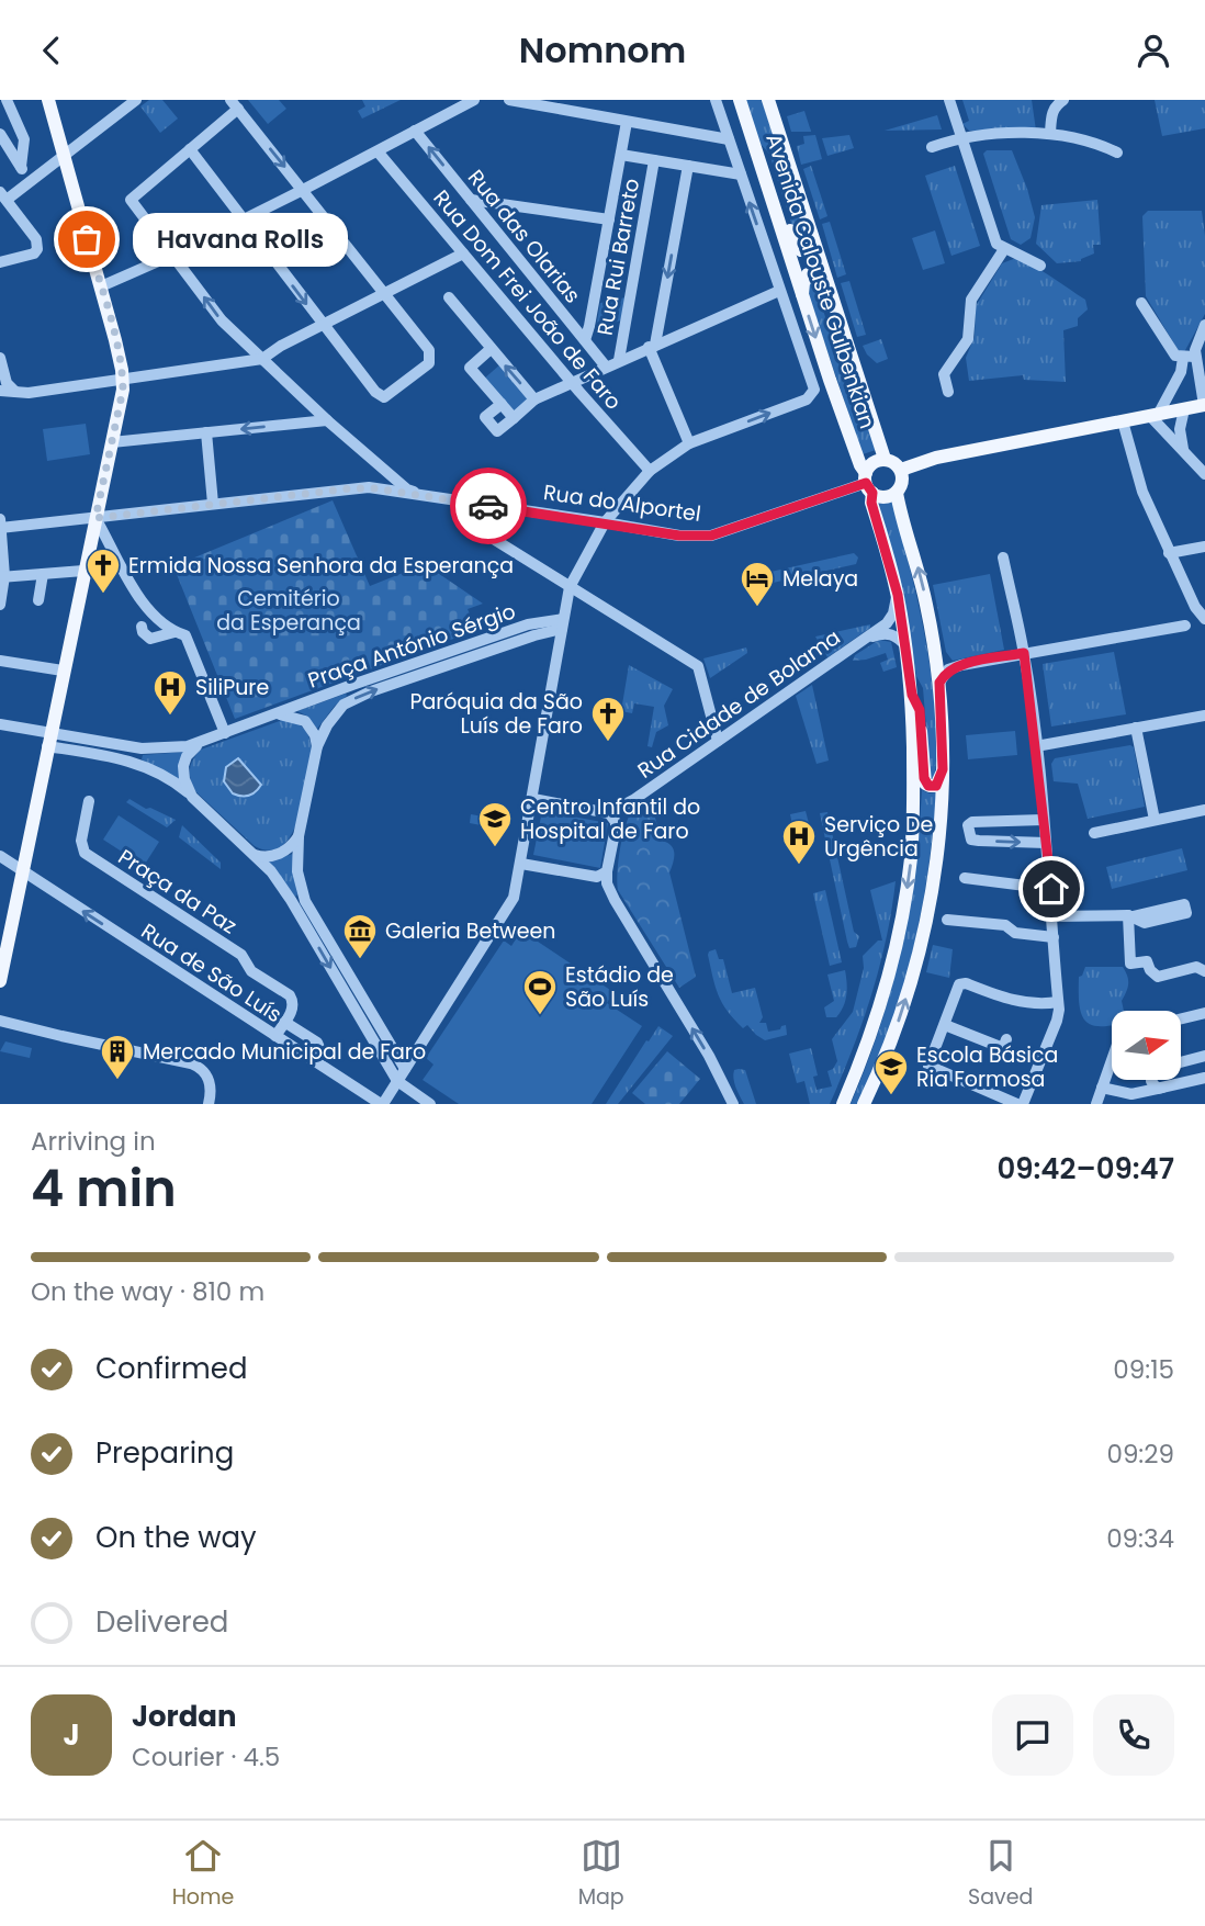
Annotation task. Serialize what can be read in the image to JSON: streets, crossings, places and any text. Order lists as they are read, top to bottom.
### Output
{
  "streets": {
    "main road": ["Avenida Calouste Gulbenkian"],
    "street": [
      "Rua das Olarias",
      "Rua Rui Barreto",
      "Rua Dom Frei João de Faro",
      "Rua do Alportel",
      "Praça António Sérgio",
      "Rua Cidade de Bolama",
      "Praça da Paz",
      "Rua de São Luís"
    ]
  },
  "crossings": [
    ["Avenida Calouste Gulbenkian", "Rua do Alportel"],
    ["Avenida Calouste Gulbenkian", "Rua Cidade de Bolama"]
  ],
  "one_way": ["Rua de São Luís"],
  "parks": ["Cemitério da Esperança"],
  "places": {
    "other": ["Havana Rolls"],
    "church": ["Ermida Nossa Senhora da Esperança", "Paróquia da São Luís de Faro"],
    "hotel": ["Melaya"],
    "hospital": ["SiliPure", "Serviço De Urgência"],
    "school or university": ["Centro Infantil do Hospital de Faro", "Escola Básica Ria Formosa"],
    "museum": ["Galeria Between"],
    "sports": ["Estádio de São Luís"],
    "building": ["Mercado Municipal de Faro"]
  },
  "north": "right",
  "page": {
    "header": "Nomnom",
    "bubble": "Havana Rolls",
    "heading": ["4 min", "Arriving in", "09:42–09:47"],
    "panel": ["Jordan", "Courier · 4.5"],
    "bar": "On the way · 810 m",
    "list": [
      ["Confirmed", "09:15"],
      ["Preparing", "09:29"],
      ["On the way", "09:34"],
      "Delivered"
    ],
    "round": "J",
    "tabs": ["Home", "Map", "Saved"]
  }
}
